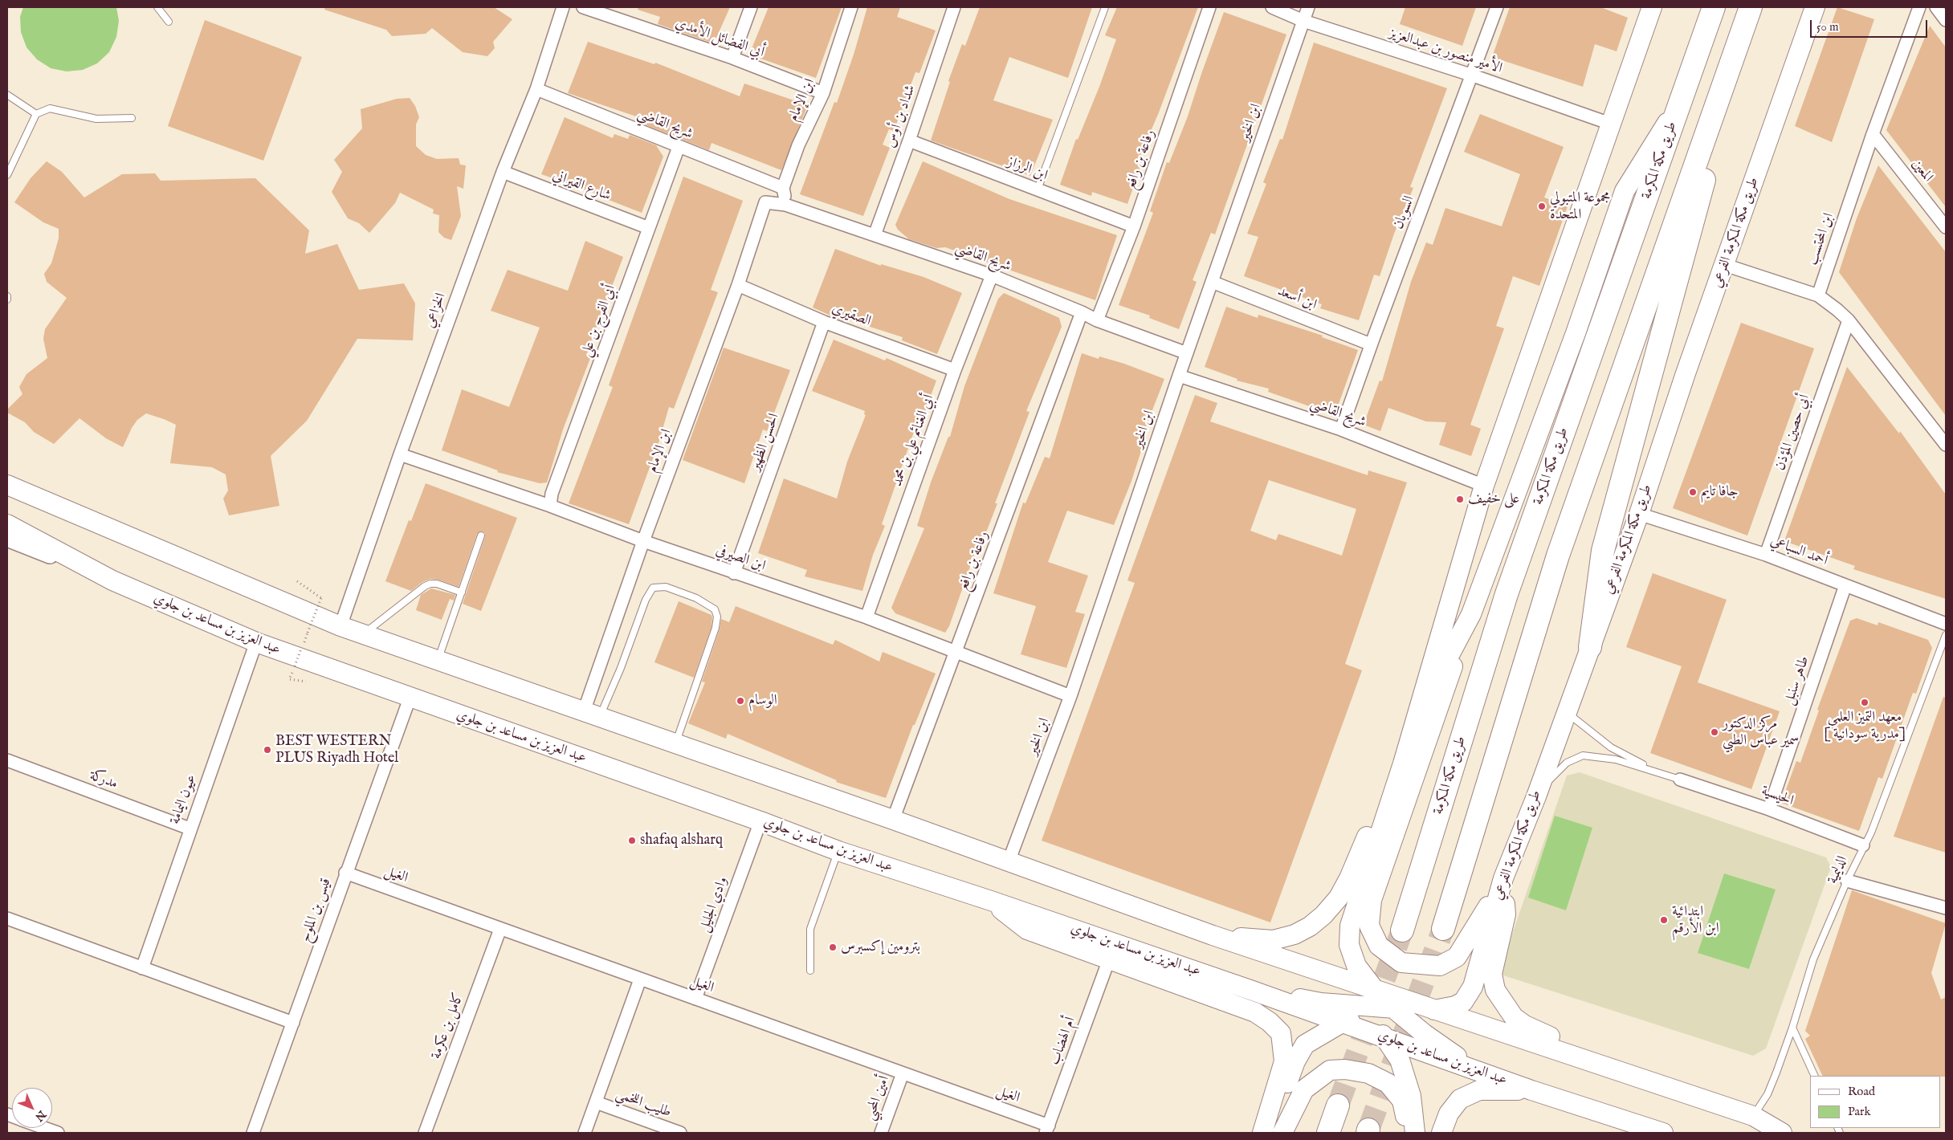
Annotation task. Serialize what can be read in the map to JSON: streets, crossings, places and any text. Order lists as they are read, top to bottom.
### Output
{
  "streets": {
    "highway": ["طريق مكة المكرمة"],
    "main road": ["طريق مكة المكرمة الفرعي", "عبد العزيز بن مساعد بن جلوي"],
    "street": [
      "أبي الفضائل الأمدي",
      "الأمير منصور بن عبدالعزيز",
      "ابن الإمام",
      "شداد بن أوس",
      "ابن الخير",
      "شريح القاضي",
      "رفاعة بن رافع",
      "ابن الرزاز",
      "المعين",
      "شارع القيراني",
      "السوبان",
      "ابن المحتسب",
      "ابن أسعد",
      "الخزاعي",
      "الصقيري",
      "أبي الفرج بن علي",
      "أبي حصين المؤذن",
      "أبي الغنائم علي بن محمد",
      "الحسن الظهير",
      "أحمد السباعي",
      "ابن الصيرفي",
      "طاهر سنبل",
      "مدركة",
      "الحيسية",
      "عيون اليمامة",
      "الغيل",
      "وادي الجليل",
      "قيس بن الملوح",
      "كامل بن عكرمة",
      "أم الهضاب",
      "أمين المحبي",
      "طليب اللخمي"
    ],
    "lane": ["الدليمية"]
  },
  "crossings": [
    ["أبي الفضائل الأمدي", "ابن الإمام"],
    ["الأمير منصور بن عبدالعزيز", "ابن الخير"],
    ["الأمير منصور بن عبدالعزيز", "السوبان"],
    ["الأمير منصور بن عبدالعزيز", "طريق مكة المكرمة الفرعي"],
    ["ابن الإمام", "شريح القاضي"],
    ["ابن الإمام", "الصقيري"],
    ["ابن الإمام", "ابن الصيرفي"],
    ["شداد بن أوس", "شريح القاضي"],
    ["شداد بن أوس", "ابن الرزاز"],
    ["ابن الخير", "شريح القاضي"],
    ["ابن الخير", "ابن أسعد"],
    ["ابن الخير", "ابن الصيرفي"],
    ["شريح القاضي", "رفاعة بن رافع"],
    ["شريح القاضي", "السوبان"],
    ["شريح القاضي", "طريق مكة المكرمة الفرعي"],
    ["شريح القاضي", "الخزاعي"],
    ["شريح القاضي", "أبي الفرج بن علي"],
    ["شريح القاضي", "أبي الغنائم علي بن محمد"],
    ["رفاعة بن رافع", "ابن الرزاز"],
    ["رفاعة بن رافع", "ابن الصيرفي"],
    ["المعين", "ابن المحتسب"],
    ["شارع القيراني", "الخزاعي"],
    ["شارع القيراني", "أبي الفرج بن علي"],
    ["السوبان", "ابن أسعد"],
    ["طريق مكة المكرمة الفرعي", "أحمد السباعي"],
    ["طريق مكة المكرمة الفرعي", "عبد العزيز بن مساعد بن جلوي"],
    ["الخزاعي", "ابن الصيرفي"],
    ["الصقيري", "أبي الغنائم علي بن محمد"],
    ["الصقيري", "الحسن الظهير"],
    ["أبي الفرج بن علي", "ابن الصيرفي"],
    ["أبي حصين المؤذن", "أحمد السباعي"],
    ["أبي الغنائم علي بن محمد", "ابن الصيرفي"],
    ["الحسن الظهير", "ابن الصيرفي"],
    ["أحمد السباعي", "طاهر سنبل"],
    ["عبد العزيز بن مساعد بن جلوي", "عيون اليمامة"],
    ["عبد العزيز بن مساعد بن جلوي", "وادي الجليل"],
    ["عبد العزيز بن مساعد بن جلوي", "قيس بن الملوح"],
    ["طاهر سنبل", "الحيسية"],
    ["مدركة", "عيون اليمامة"],
    ["الحيسية", "الدليمية"],
    ["الغيل", "وادي الجليل"],
    ["الغيل", "قيس بن الملوح"],
    ["الغيل", "كامل بن عكرمة"],
    ["الغيل", "أم الهضاب"],
    ["الغيل", "أمين المحبي"]
  ],
  "places": [
    "مجموعة المتبولي المتحدة",
    "جافا تايم",
    "على خفيف",
    "الوسام",
    "معهد التميز العلمي [ مدرية سودانية]",
    "مركز الدكتور سمير عباس الطبي",
    "BEST WESTERN PLUS Riyadh Hotel",
    "shafaq alsharq",
    "ابتدائية ابن الأرقم",
    "بترومين إكسبرس"
  ],
  "legend": ["Road", "Park"],
  "scale_bar": "50 m",
  "north": "bottom right"
}
